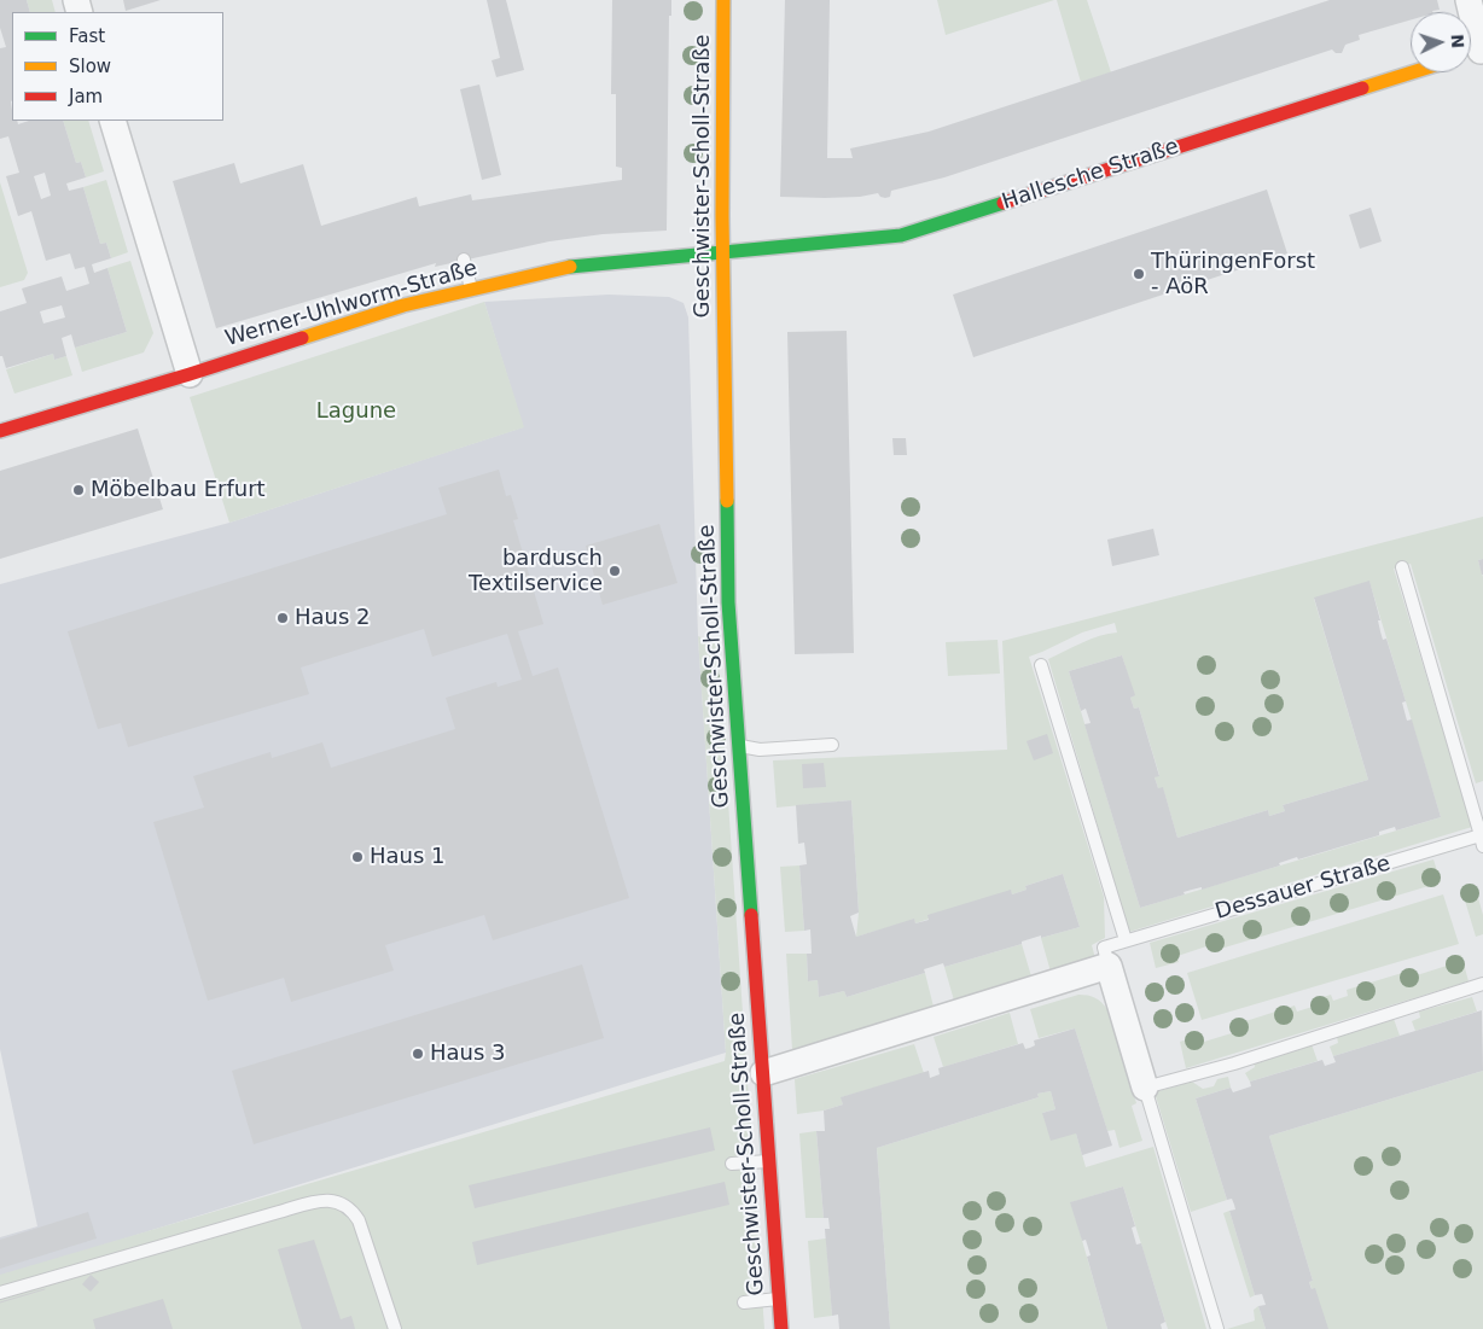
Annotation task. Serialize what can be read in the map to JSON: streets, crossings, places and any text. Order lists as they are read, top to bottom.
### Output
{
  "streets": {
    "street": ["Hallesche Straße", "Geschwister-Scholl-Straße", "Werner-Uhlworm-Straße"],
    "lane": ["Dessauer Straße"]
  },
  "crossings": [
    ["Hallesche Straße", "Geschwister-Scholl-Straße"],
    ["Hallesche Straße", "Werner-Uhlworm-Straße"],
    ["Geschwister-Scholl-Straße", "Werner-Uhlworm-Straße"]
  ],
  "parks": ["Lagune"],
  "places": [
    "ThüringenForst - AöR",
    "Möbelbau Erfurt",
    "bardusch Textilservice",
    "Haus 2",
    "Haus 1",
    "Haus 3"
  ],
  "legend": ["Fast", "Slow", "Jam"],
  "north": "right"
}
